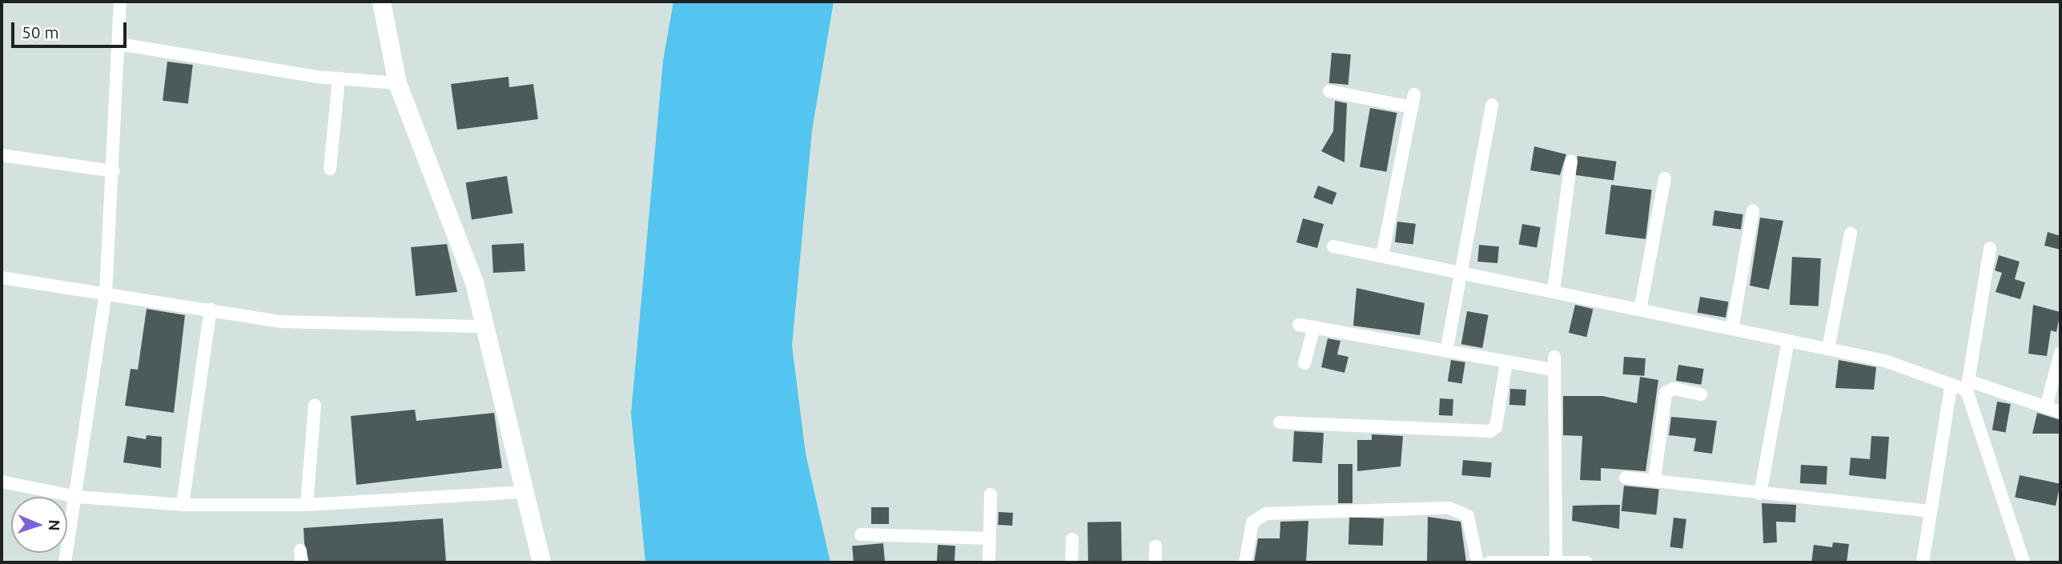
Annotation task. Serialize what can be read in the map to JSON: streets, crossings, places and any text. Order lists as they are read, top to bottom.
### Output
{
  "scale_bar": "50 m",
  "north": "right"
}
